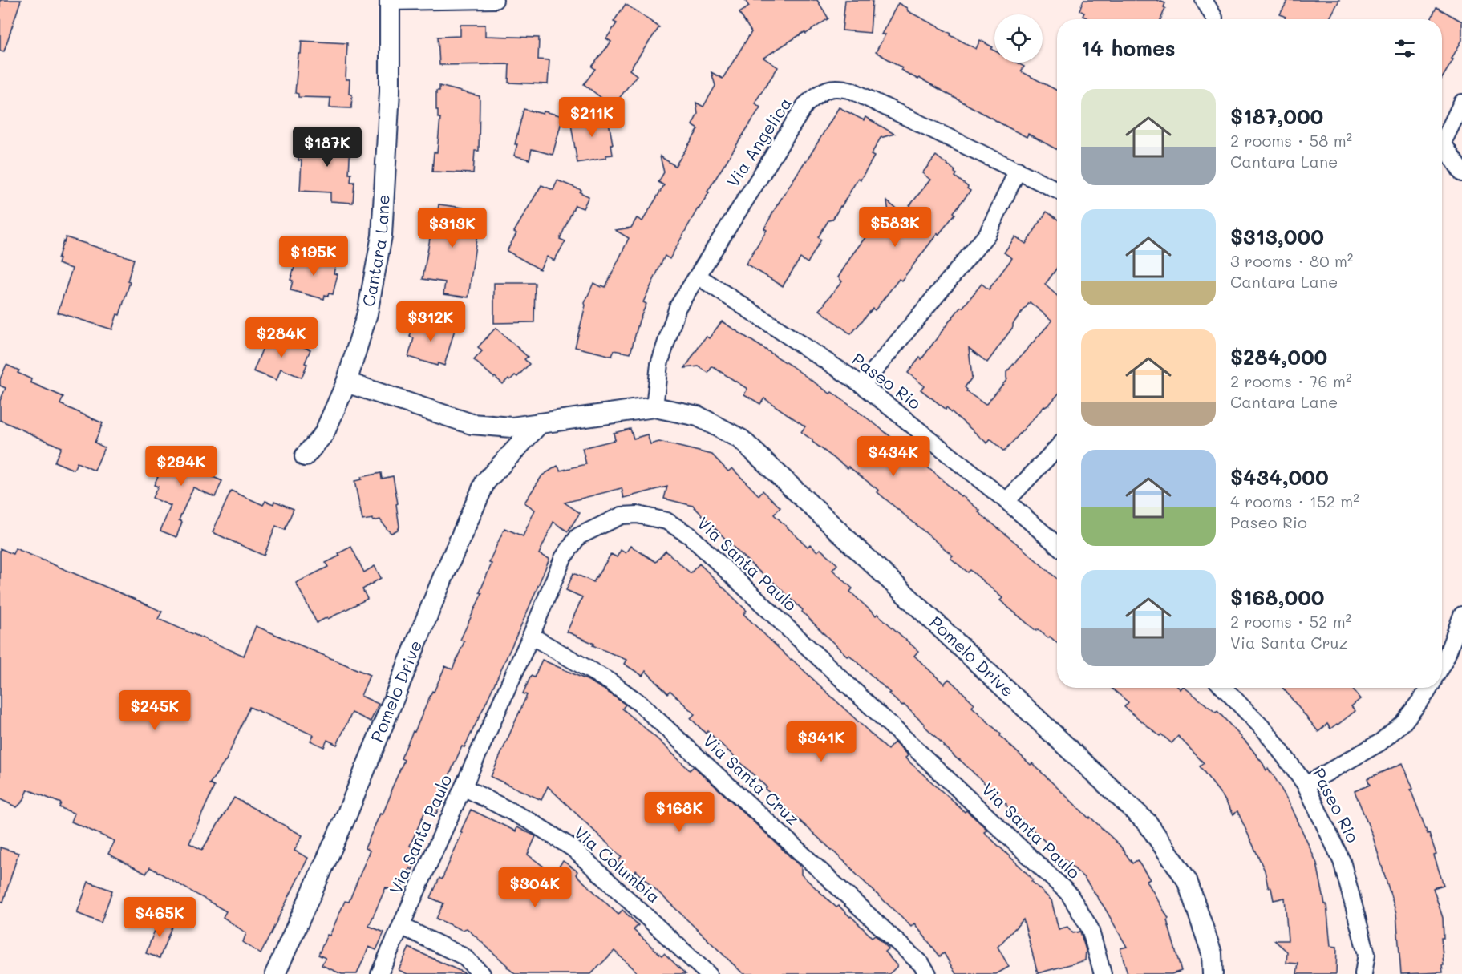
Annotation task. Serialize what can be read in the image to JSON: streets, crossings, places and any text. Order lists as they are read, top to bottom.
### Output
{
  "streets": {
    "street": [
      "Via Angelica",
      "Cantara Lane",
      "Paseo Rio",
      "Via Santa Paulo",
      "Pomelo Drive",
      "Via Santa Cruz",
      "Via Columbia"
    ]
  },
  "crossings": [
    ["Via Angelica", "Paseo Rio"],
    ["Via Angelica", "Pomelo Drive"],
    ["Via Santa Paulo", "Via Santa Cruz"],
    ["Via Santa Paulo", "Via Columbia"]
  ],
  "page": {
    "heading": "14 homes",
    "list": [
      {
        "name": "$187,000",
        "note": "2 rooms · 58 m² · Cantara Lane"
      },
      {
        "name": "$313,000",
        "note": "3 rooms · 80 m² · Cantara Lane"
      },
      {
        "name": "$284,000",
        "note": "2 rooms · 76 m² · Cantara Lane"
      },
      {
        "name": "$434,000",
        "note": "4 rooms · 152 m² · Paseo Rio"
      },
      {
        "name": "$168,000",
        "note": "2 rooms · 52 m² · Via Santa Cruz"
      }
    ],
    "price": [
      "$211K",
      "$187K",
      "$583K",
      "$313K",
      "$195K",
      "$312K",
      "$284K",
      "$434K",
      "$294K",
      "$245K",
      "$341K",
      "$168K",
      "$304K",
      "$465K"
    ]
  }
}
